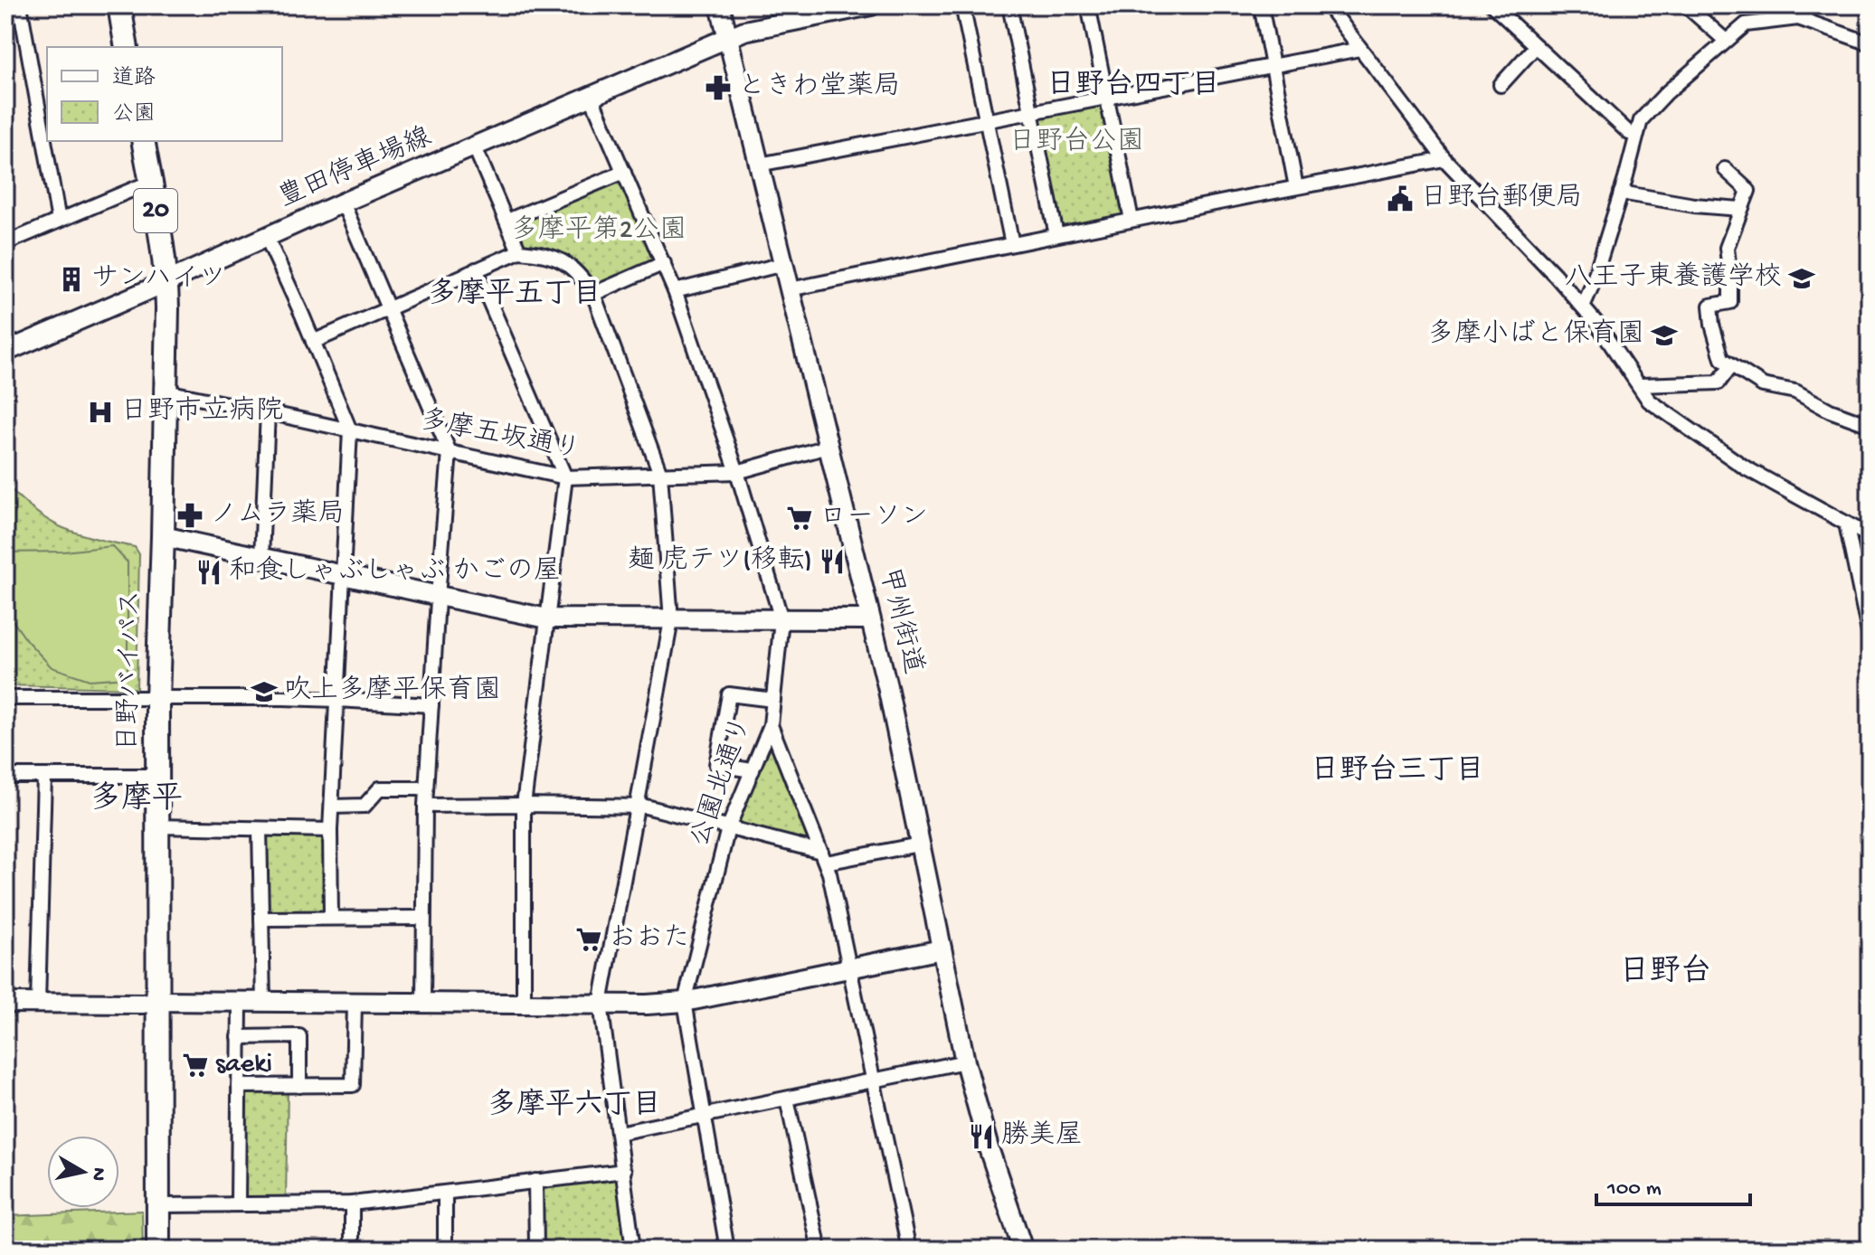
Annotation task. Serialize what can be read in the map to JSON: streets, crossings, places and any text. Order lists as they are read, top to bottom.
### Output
{
  "streets": {
    "highway": ["20", "日野バイパス"],
    "main road": ["豊田停車場線", "甲州街道"],
    "street": ["多摩五坂通り", "公園北通り"]
  },
  "crossings": [
    ["豊田停車場線", "甲州街道"],
    ["豊田停車場線", "日野バイパス"],
    ["豊田停車場線", "公園北通り"],
    ["多摩五坂通り", "甲州街道"],
    ["多摩五坂通り", "日野バイパス"],
    ["多摩五坂通り", "公園北通り"]
  ],
  "districts": [
    "日野台四丁目",
    "多摩平五丁目",
    "日野台三丁目",
    "多摩平",
    "日野台",
    "多摩平六丁目"
  ],
  "parks": ["日野台公園", "多摩平第2公園"],
  "places": {
    "pharmacy": ["ときわ堂薬局", "ノムラ薬局"],
    "public building": ["日野台郵便局"],
    "school or university": ["八王子東養護学校", "多摩小ばと保育園", "吹上多摩平保育園"],
    "building": ["サンハイツ"],
    "hospital": ["日野市立病院"],
    "supermarket": ["ローソン", "おおた", "saeki"],
    "restaurant": ["麺 虎テツ(移転)", "和食しゃぶしゃぶ かごの屋", "勝美屋"]
  },
  "legend": ["道路", "公園"],
  "scale_bar": "100 m",
  "north": "right"
}
